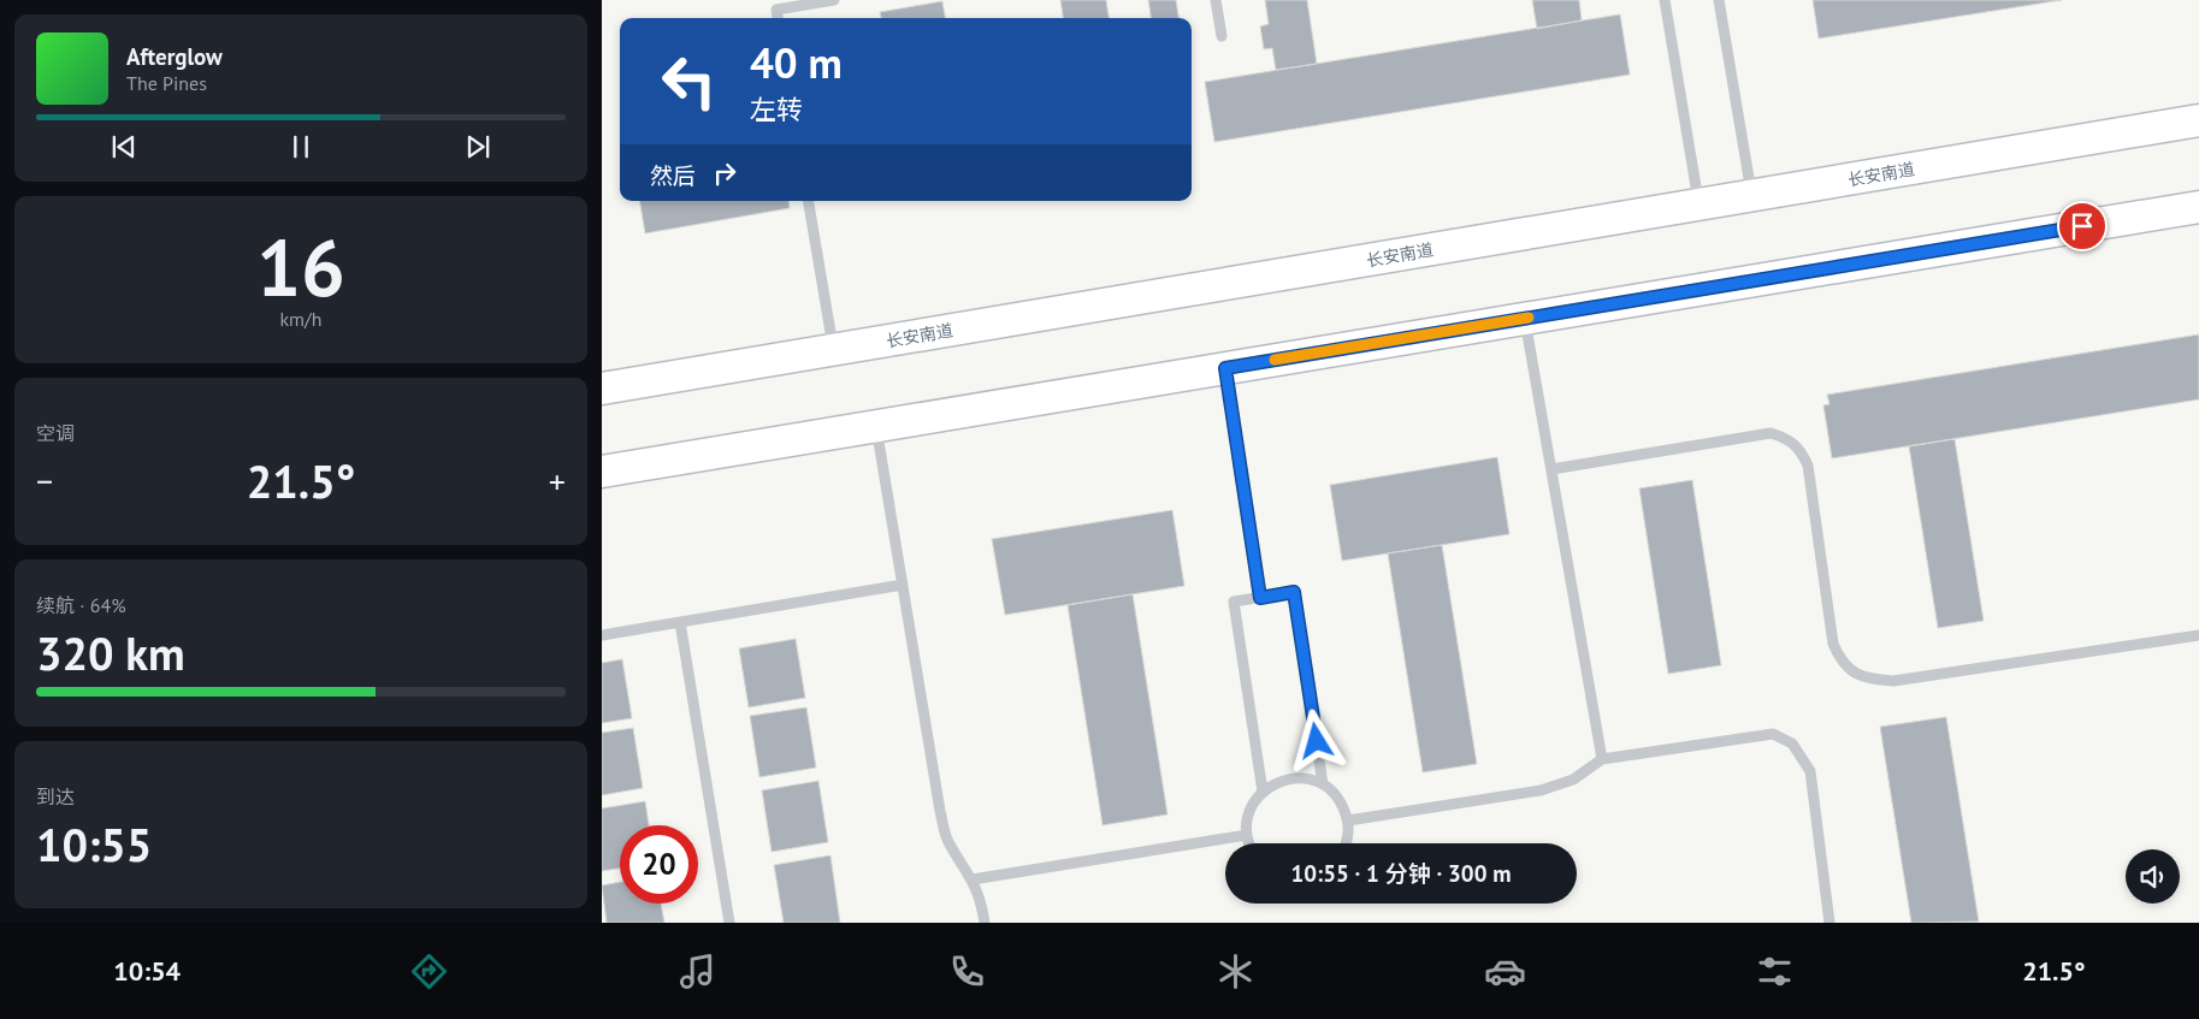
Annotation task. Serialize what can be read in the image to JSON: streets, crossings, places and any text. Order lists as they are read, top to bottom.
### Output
{
  "streets": {
    "main road": ["长安南道"]
  },
  "page": {
    "turn": ["40 m", "左转"],
    "song": ["Afterglow", "The Pines"],
    "then": "然后",
    "tile": [
      ["16", "km/h"],
      "空调",
      ["续航 · 64%", "320 km"],
      ["到达", "10:55"]
    ],
    "heat": ["−", "21.5°", "+"],
    "limit": "20",
    "trip": "10:55 · 1 分钟 · 300 m",
    "tabs": ["10:54", "21.5°"]
  }
}
